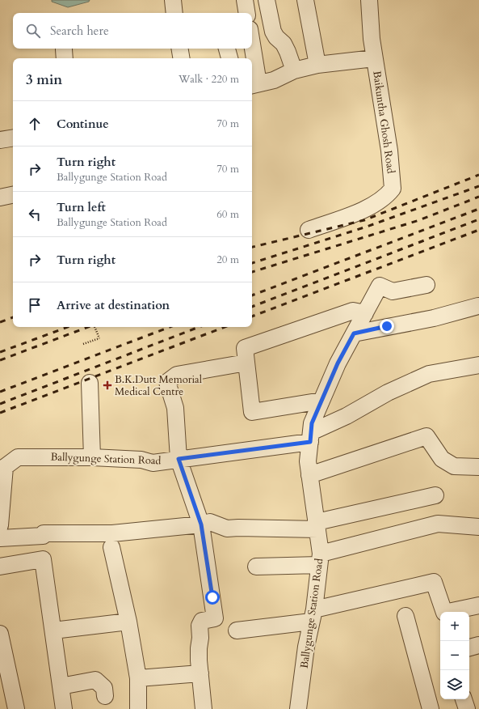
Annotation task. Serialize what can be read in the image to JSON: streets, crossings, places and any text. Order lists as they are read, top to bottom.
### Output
{
  "streets": {
    "street": ["Baikuntha Ghosh Road", "Ballygunge Station Road"]
  },
  "places": {
    "health": ["B.K.Dutt Memorial Medical Centre"]
  },
  "page": {
    "search": "Search here",
    "heading": ["3 min", "Walk · 220 m"],
    "list": [
      ["Continue", "70 m"],
      ["Turn right", "Ballygunge Station Road", "70 m"],
      ["Turn left", "Ballygunge Station Road", "60 m"],
      ["Turn right", "20 m"],
      "Arrive at destination"
    ],
    "map_buttons": ["+", "−"]
  }
}
